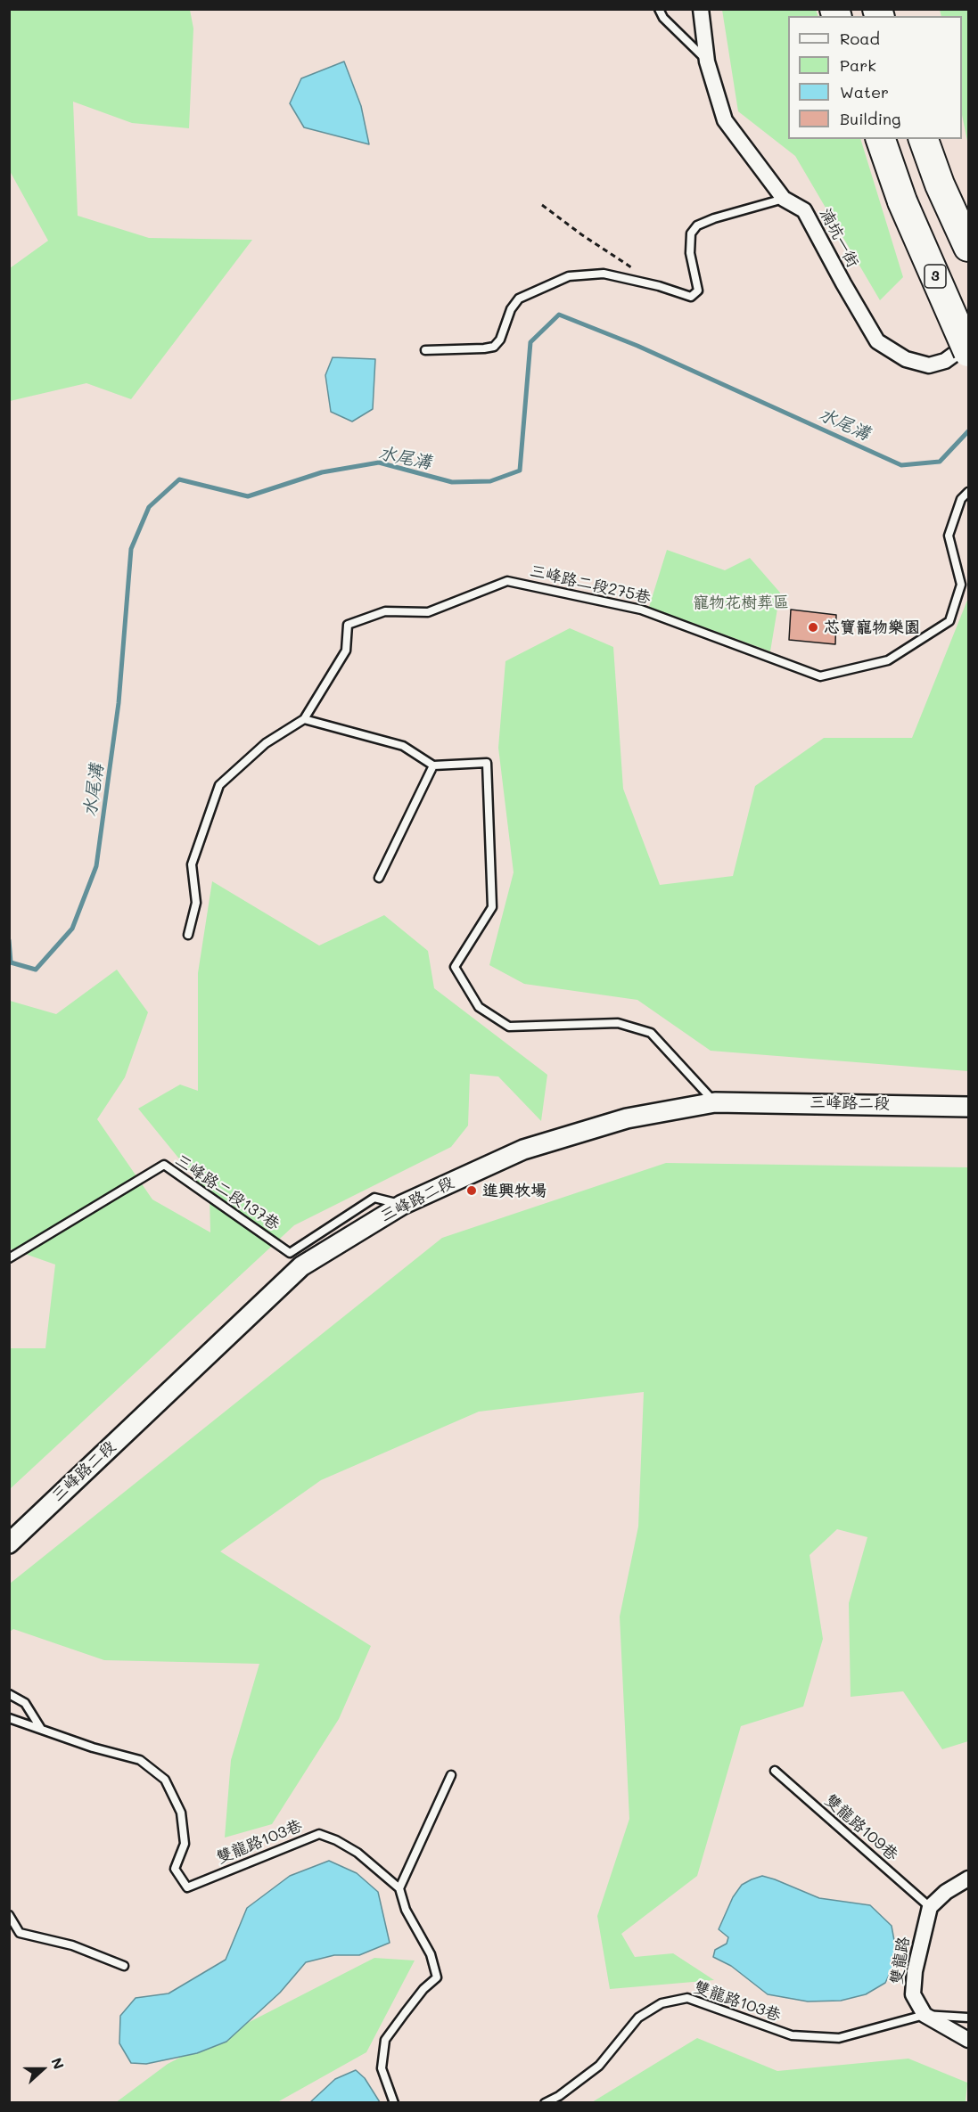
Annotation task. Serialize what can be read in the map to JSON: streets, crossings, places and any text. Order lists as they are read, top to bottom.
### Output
{
  "streets": {
    "highway": ["3"],
    "street": ["湳坑一街", "三峰路二段", "雙龍路"],
    "lane": [
      "三峰路二段275巷",
      "三峰路二段137巷",
      "雙龍路109巷",
      "雙龍路103巷"
    ]
  },
  "crossings": [
    ["三峰路二段", "三峰路二段137巷"],
    ["雙龍路109巷", "雙龍路"],
    ["雙龍路103巷", "雙龍路"]
  ],
  "water": ["水尾溝"],
  "parks": ["寵物花樹葬區"],
  "places": ["芯寶寵物樂園", "進興牧場"],
  "legend": [
    "Road",
    "Park",
    "Water",
    "Building"
  ],
  "north": "right"
}
